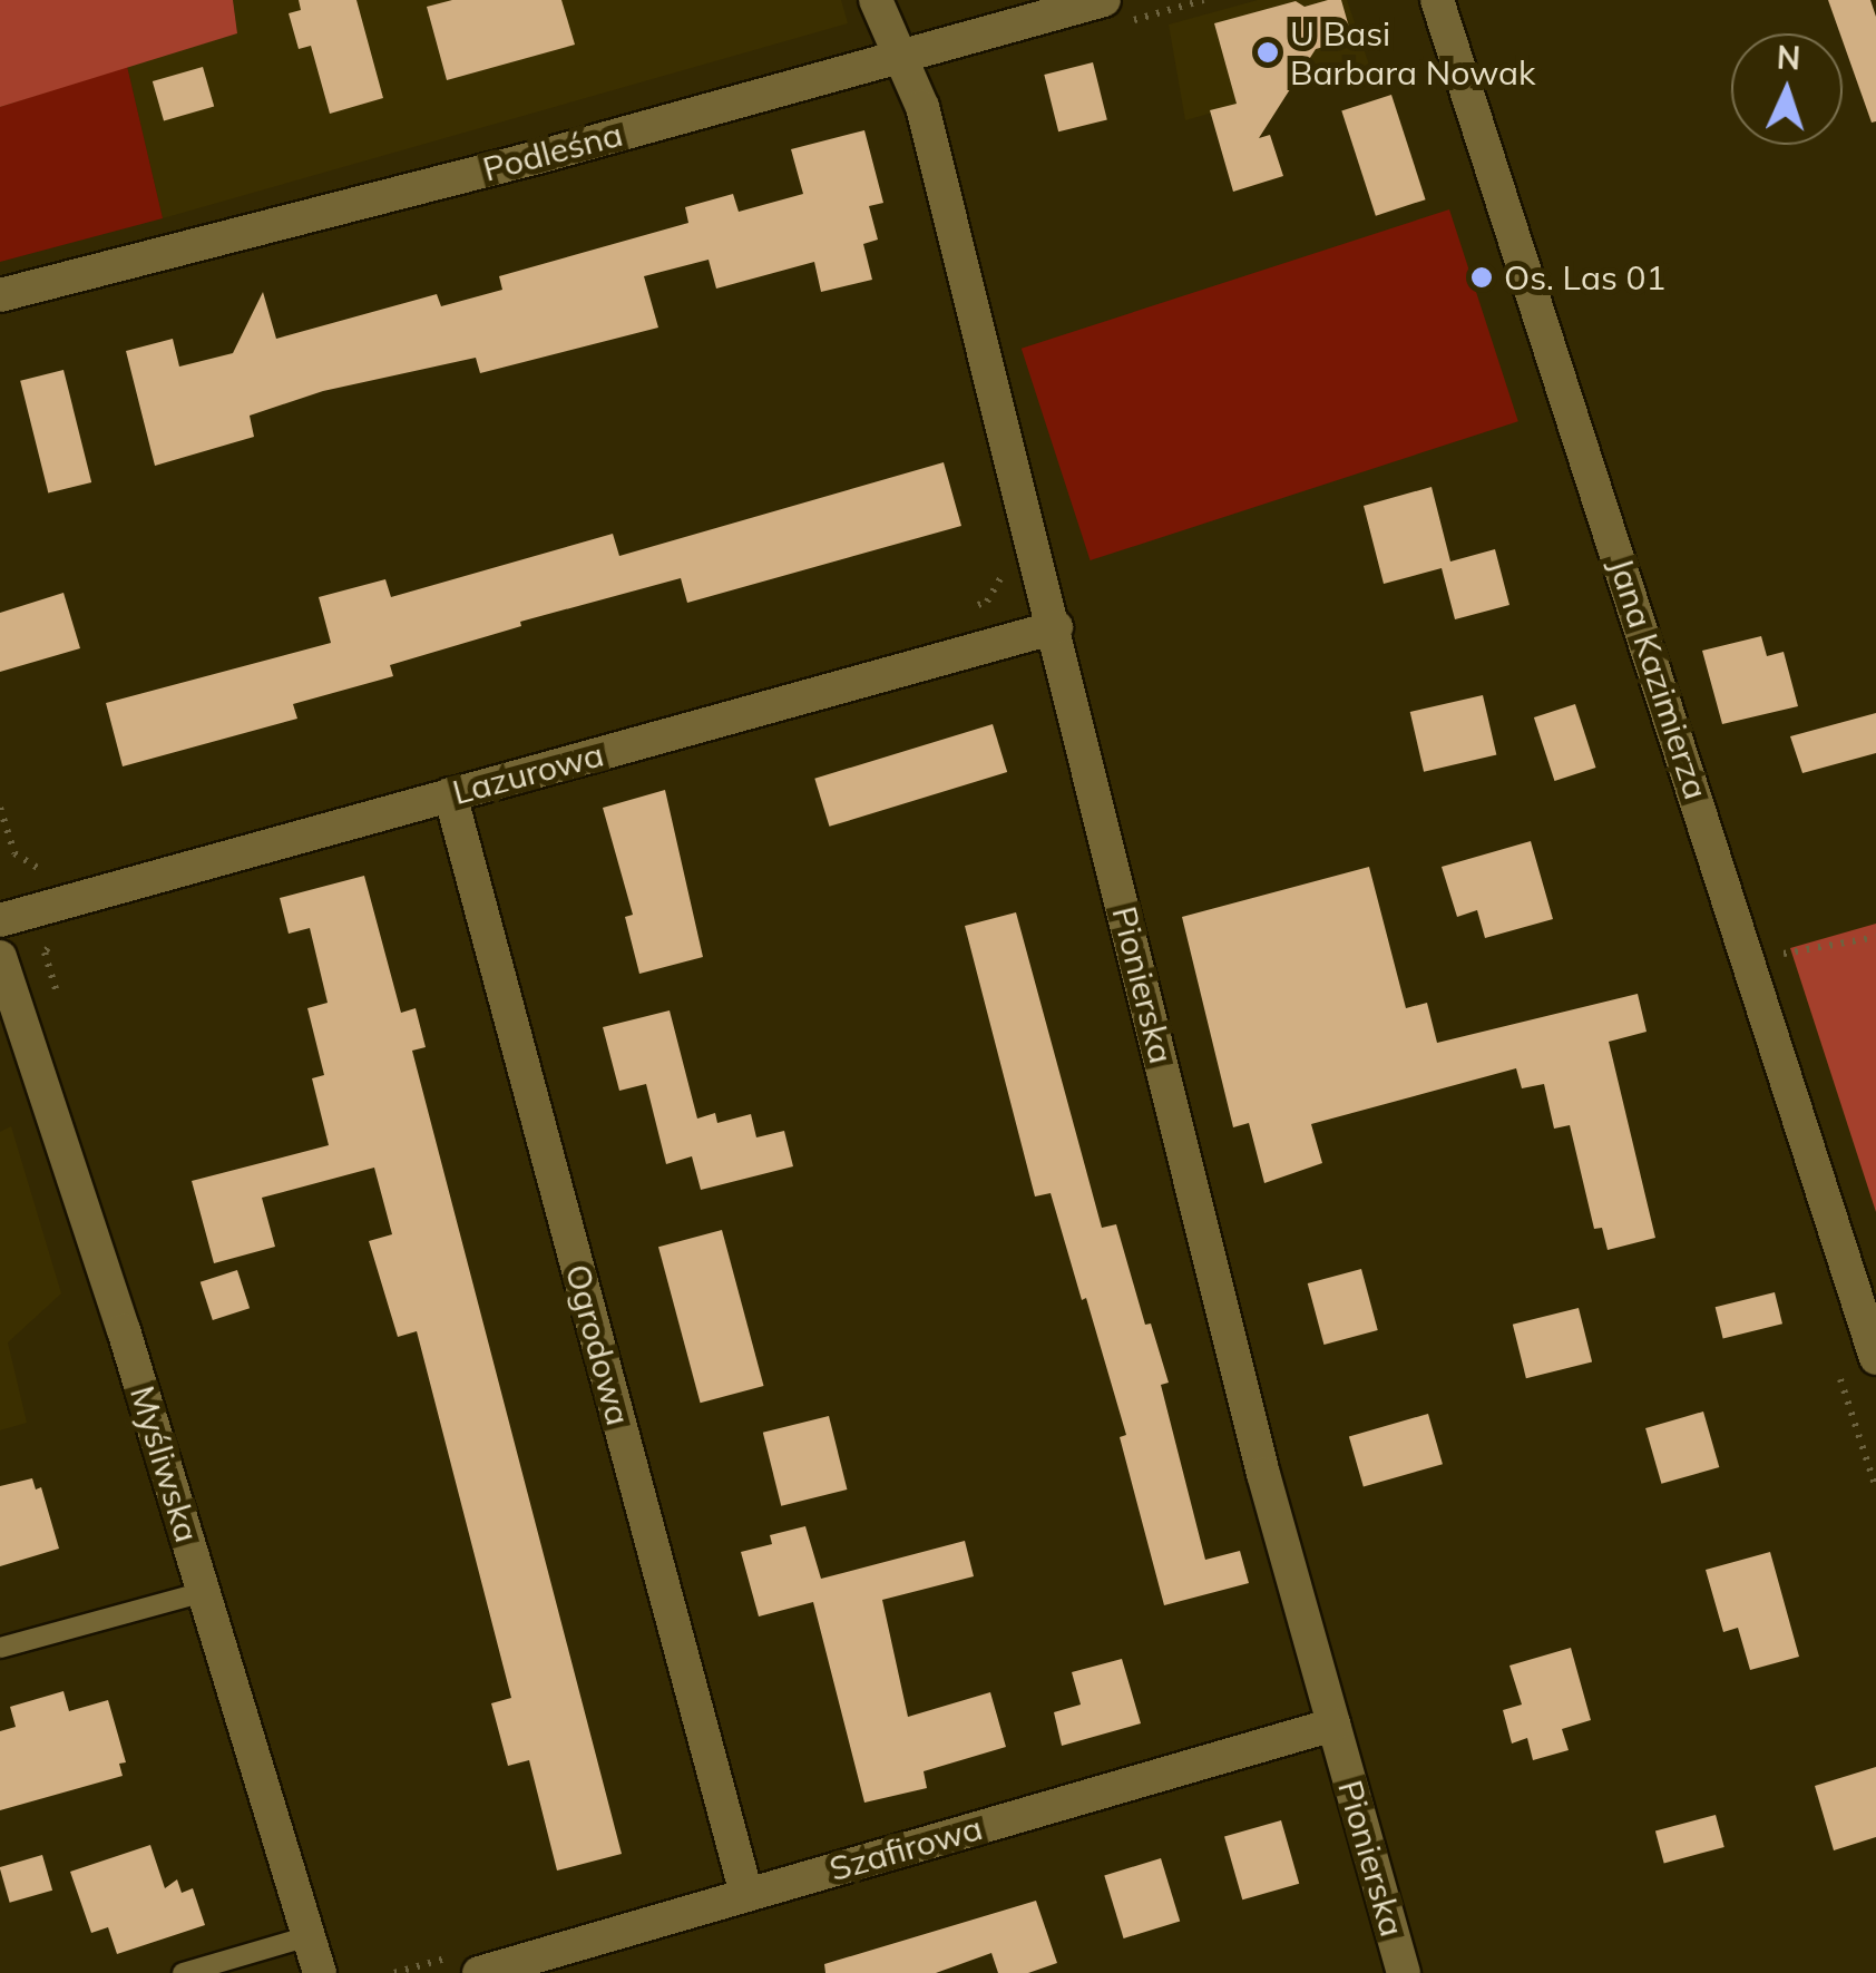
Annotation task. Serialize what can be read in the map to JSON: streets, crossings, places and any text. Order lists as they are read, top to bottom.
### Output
{
  "streets": {
    "street": [
      "Podleśna",
      "Jana Kazimierza",
      "Lazurowa",
      "Pionierska",
      "Ogrodowa",
      "Myśliwska",
      "Szafirowa"
    ]
  },
  "crossings": [
    ["Podleśna", "Pionierska"],
    ["Lazurowa", "Pionierska"],
    ["Lazurowa", "Ogrodowa"],
    ["Pionierska", "Szafirowa"],
    ["Ogrodowa", "Szafirowa"]
  ],
  "places": ["U Basi Barbara Nowak", "Os. Las 01"],
  "north": "top"
}
